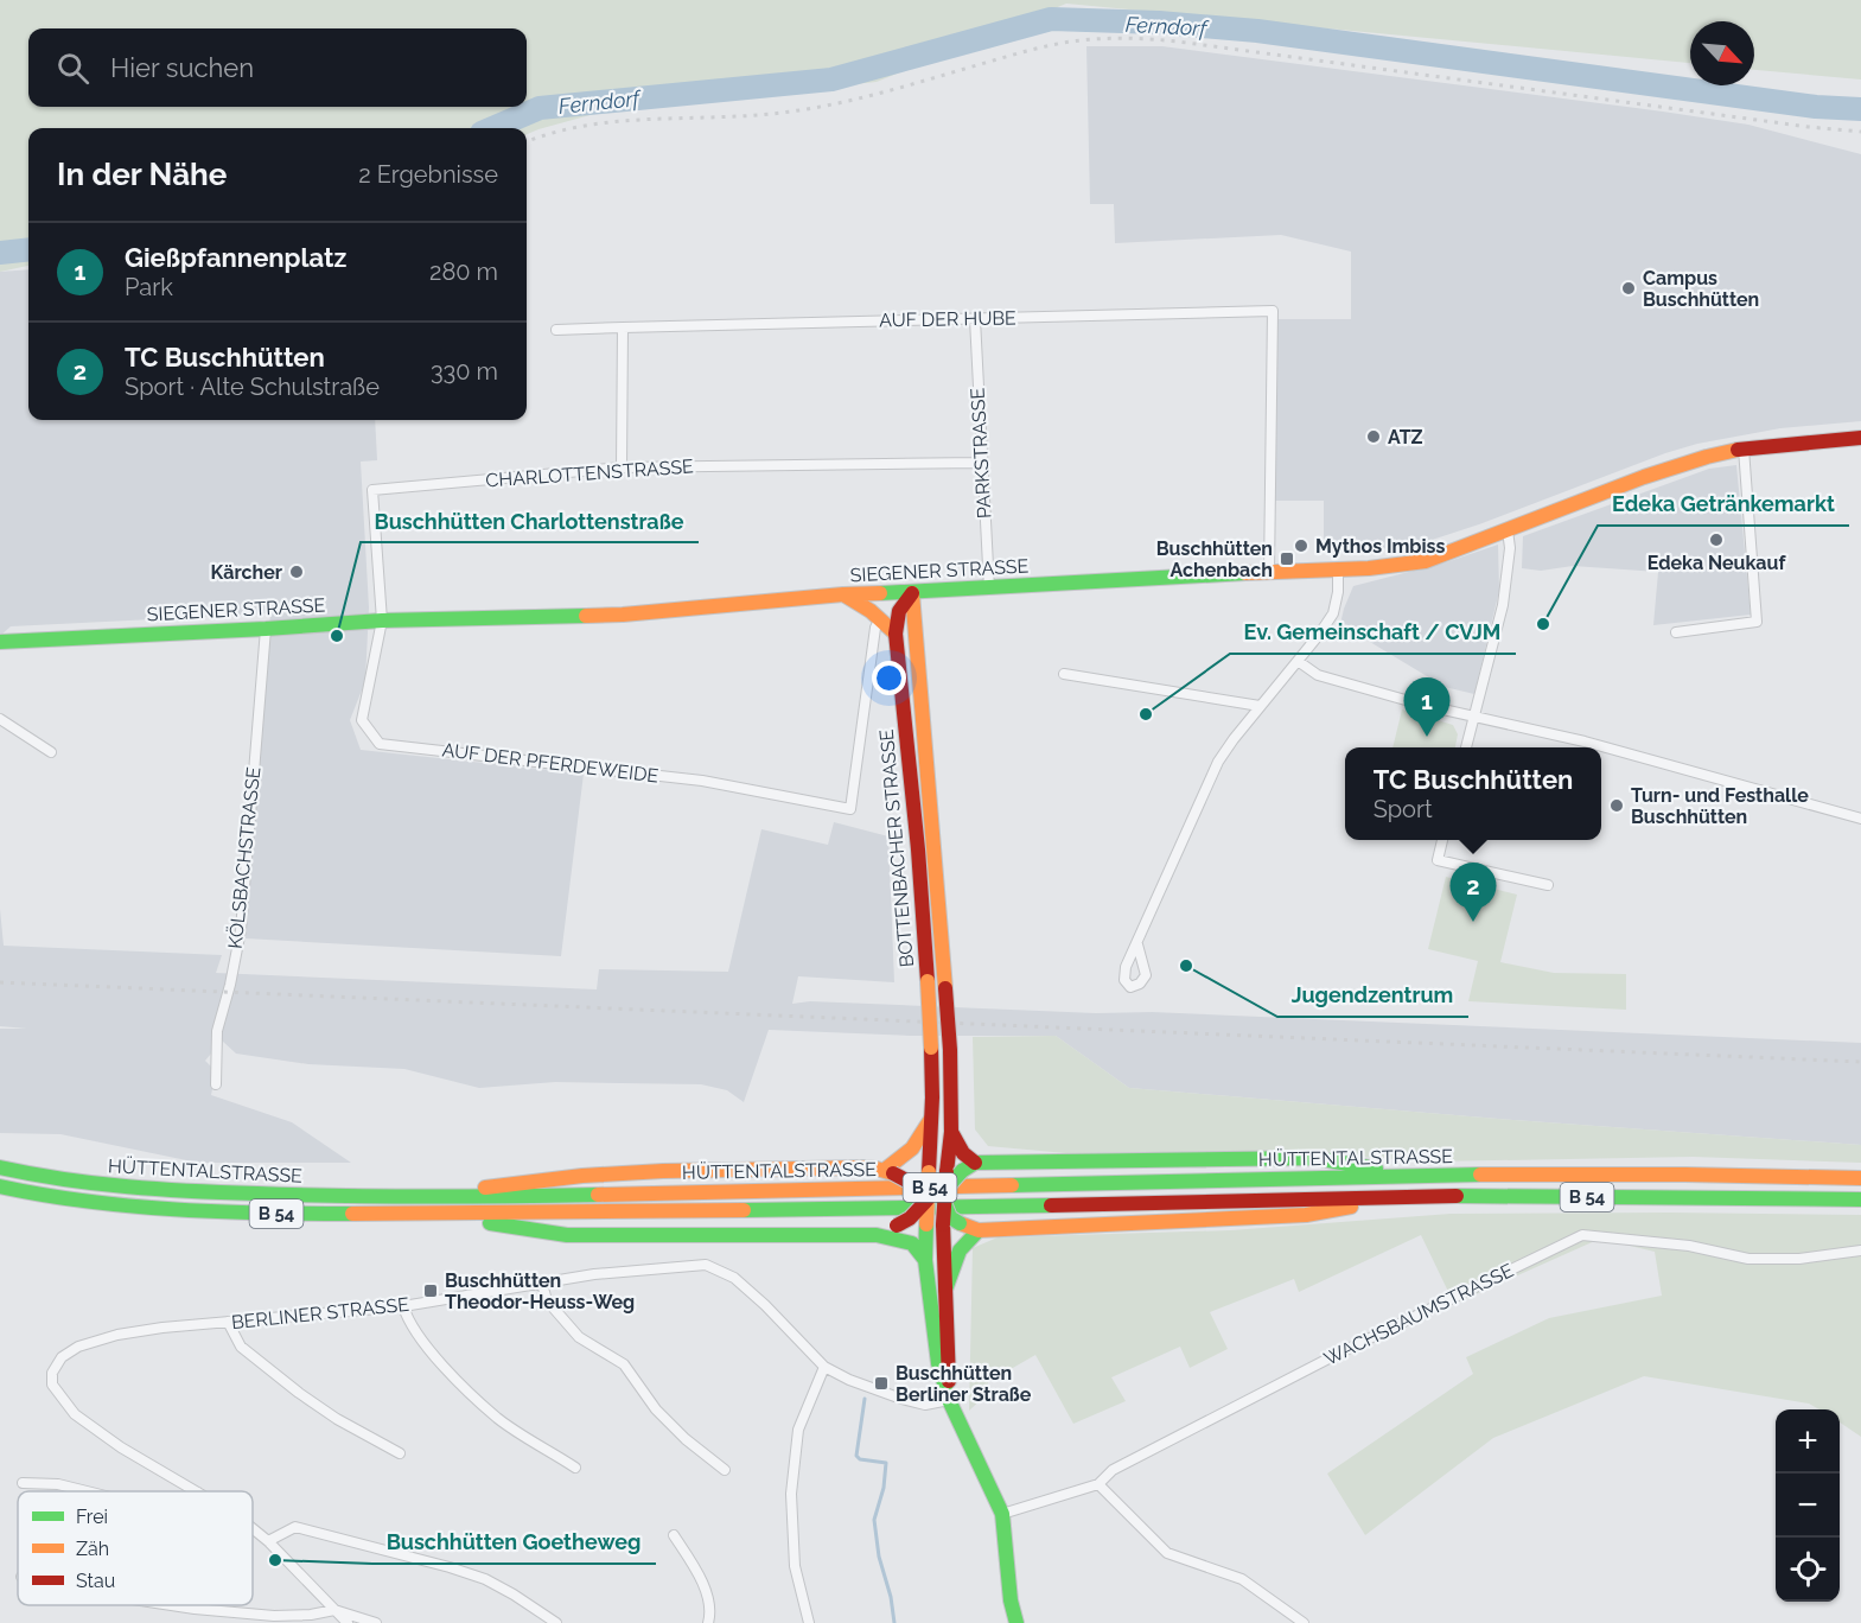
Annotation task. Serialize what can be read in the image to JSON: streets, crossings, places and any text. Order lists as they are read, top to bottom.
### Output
{
  "streets": {
    "main road": [
      "SIEGENER STRASSE",
      "BOTTENBACHER STRASSE",
      "HÜTTENTALSTRASSE",
      "B 54"
    ],
    "street": [
      "AUF DER HUBE",
      "PARKSTRASSE",
      "CHARLOTTENSTRASSE",
      "AUF DER PFERDEWEIDE",
      "KÖLSBACHSTRASSE",
      "BERLINER STRASSE",
      "WACHSBAUMSTRASSE"
    ]
  },
  "crossings": [
    ["AUF DER HUBE", "PARKSTRASSE"],
    ["AUF DER HUBE", "SIEGENER STRASSE"],
    ["PARKSTRASSE", "CHARLOTTENSTRASSE"],
    ["PARKSTRASSE", "SIEGENER STRASSE"],
    ["CHARLOTTENSTRASSE", "SIEGENER STRASSE"],
    ["CHARLOTTENSTRASSE", "AUF DER PFERDEWEIDE"],
    ["SIEGENER STRASSE", "AUF DER PFERDEWEIDE"],
    ["SIEGENER STRASSE", "BOTTENBACHER STRASSE"],
    ["SIEGENER STRASSE", "KÖLSBACHSTRASSE"]
  ],
  "water": ["Ferndorf"],
  "places": {
    "other": [
      "Campus Buschhütten",
      "ATZ",
      "Edeka Neukauf",
      "Mythos Imbiss",
      "Kärcher",
      "Edeka Getränkemarkt",
      "Buschhütten Charlottenstraße",
      "Ev. Gemeinschaft / CVJM",
      "Turn- und Festhalle Buschhütten",
      "Jugendzentrum",
      "Buschhütten Goetheweg"
    ],
    "transit": ["Buschhütten Achenbach", "Buschhütten Theodor-Heuss-Weg", "Buschhütten Berliner Straße"]
  },
  "legend": ["Frei", "Zäh", "Stau"],
  "north": "bottom right",
  "page": {
    "search": "Hier suchen",
    "heading": ["In der Nähe", "2 Ergebnisse"],
    "list": [
      {
        "mark": "1",
        "name": "Gießpfannenplatz",
        "note": "Park",
        "value": "280 m"
      },
      {
        "mark": "2",
        "name": "TC Buschhütten",
        "note": "Sport · Alte Schulstraße",
        "value": "330 m"
      }
    ],
    "pins": ["1", "2"],
    "popup": ["TC Buschhütten", "Sport"],
    "map_buttons": ["+", "−"]
  }
}
